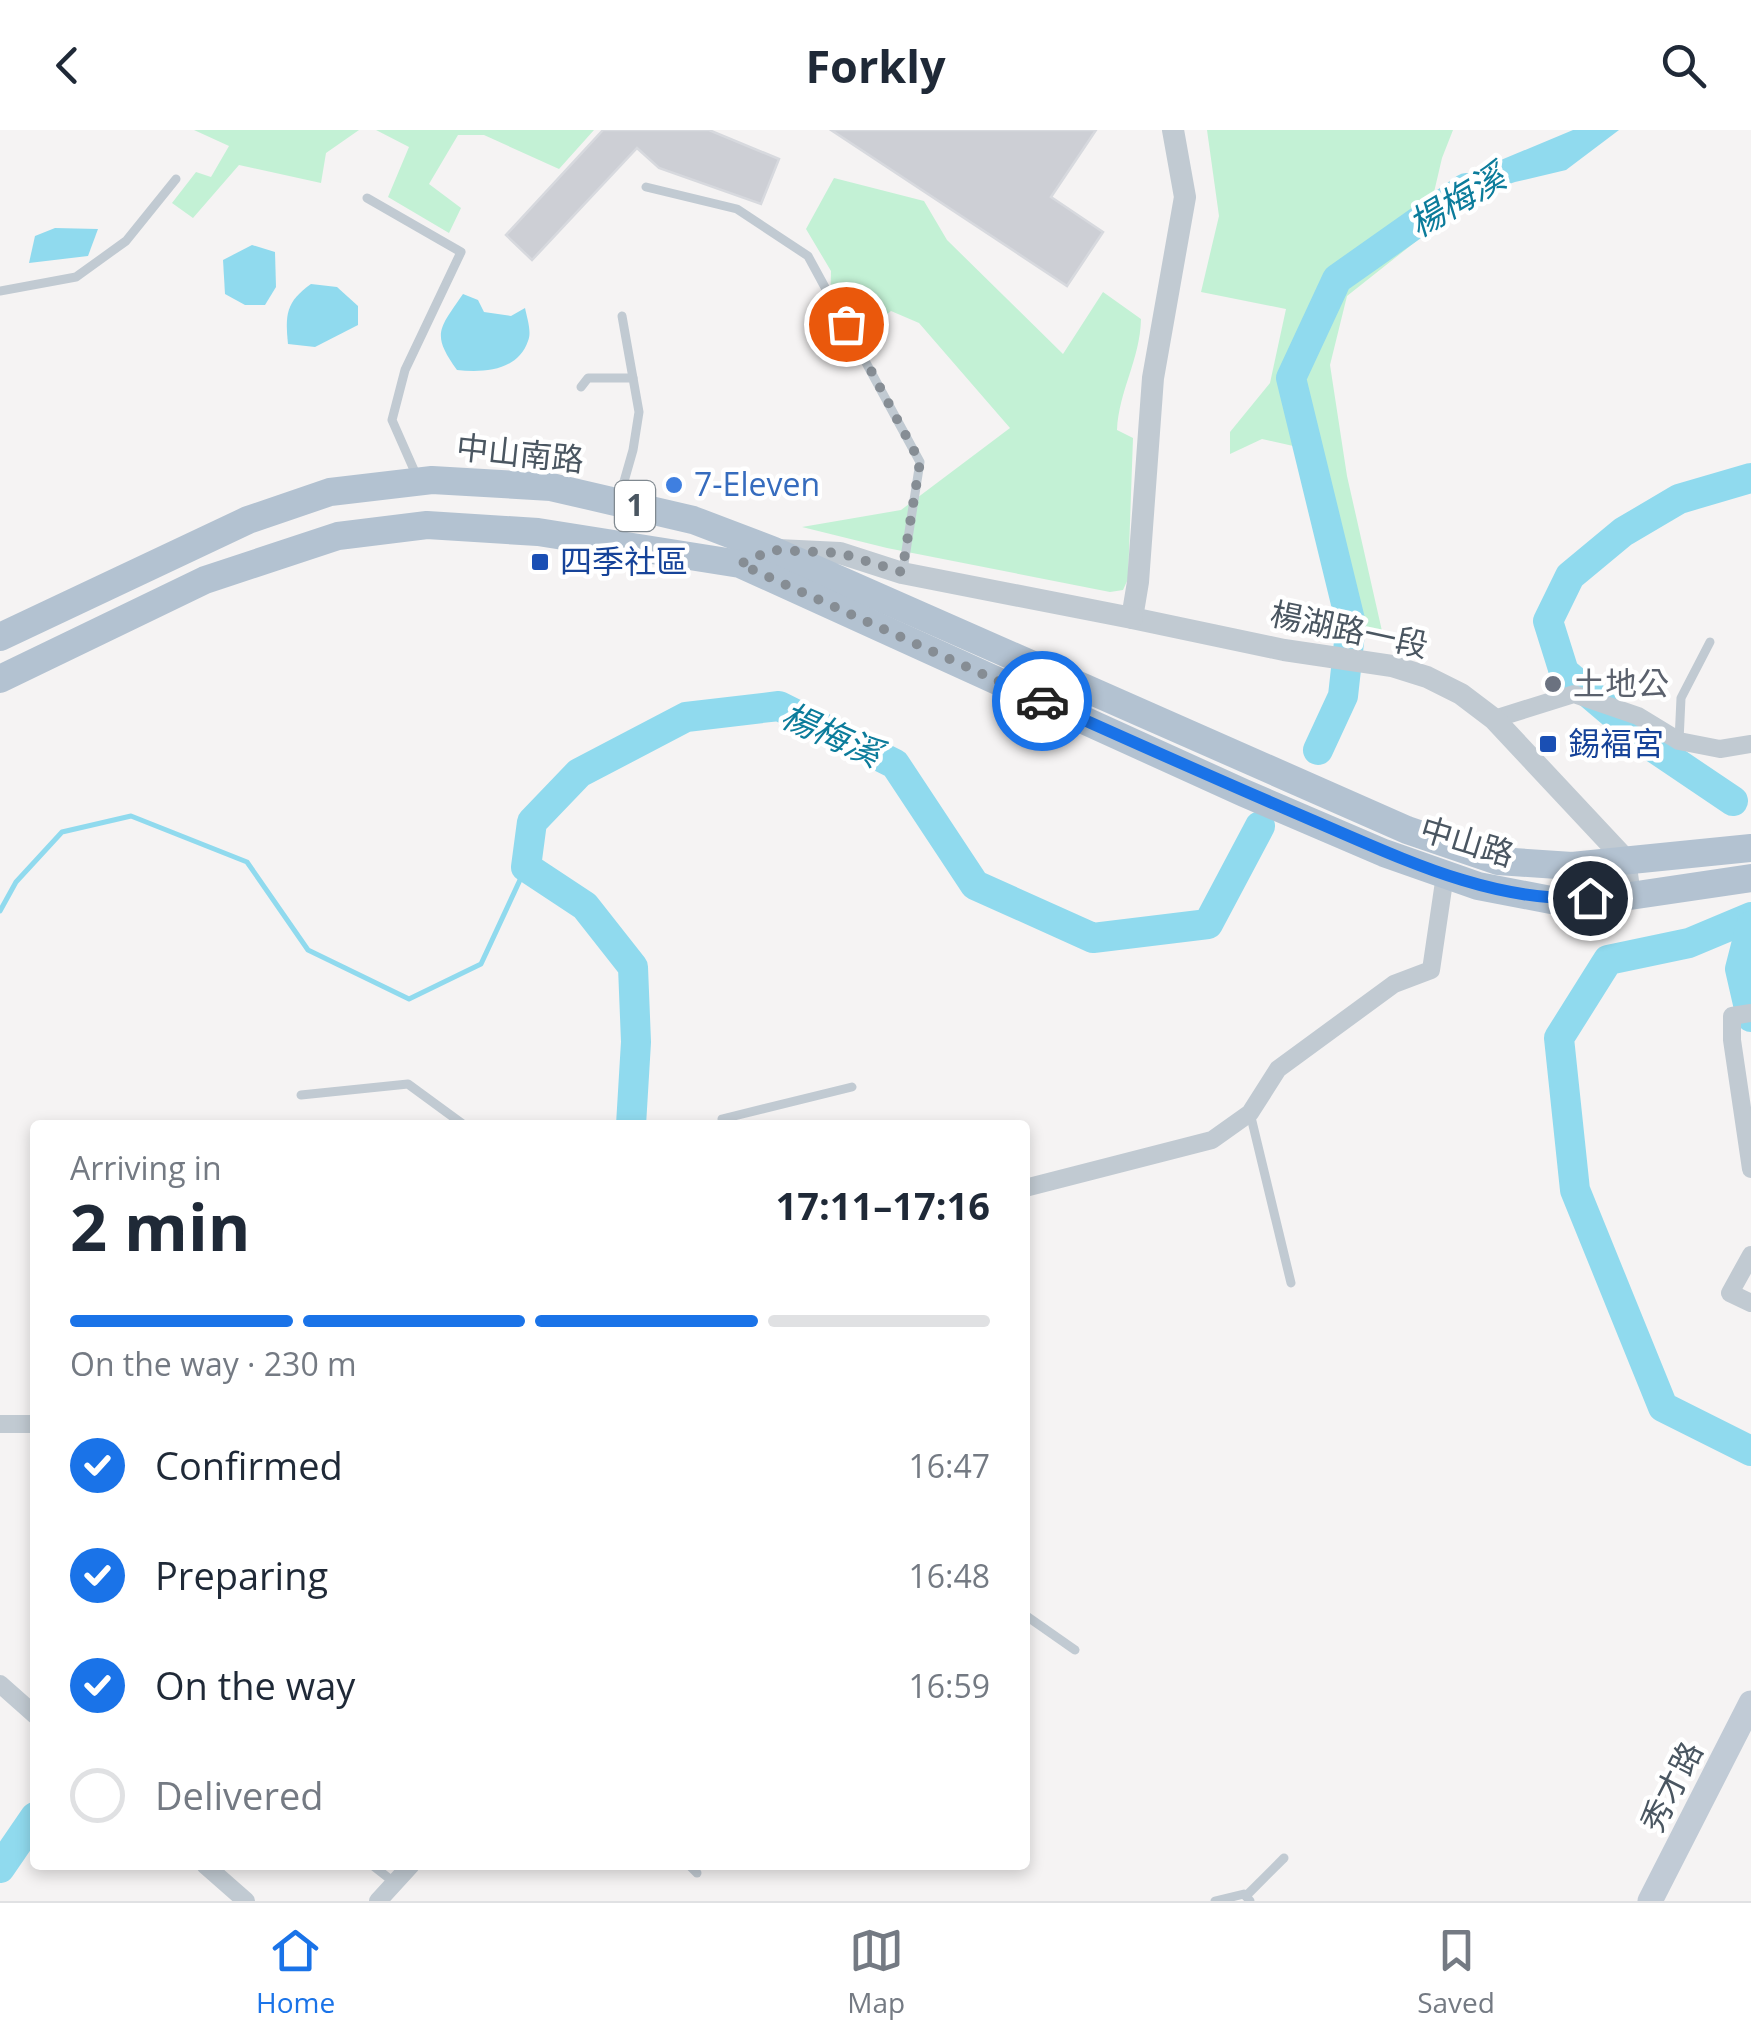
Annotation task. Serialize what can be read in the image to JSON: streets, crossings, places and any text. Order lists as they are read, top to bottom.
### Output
{
  "streets": {
    "main road": [
      "中山南路",
      "1",
      "中山路",
      "秀才路"
    ],
    "street": ["楊湖路一段"]
  },
  "crossings": [
    ["中山南路", "楊湖路一段"],
    ["中山南路", "中山路"],
    ["1", "楊湖路一段"],
    ["1", "中山路"],
    ["楊湖路一段", "中山路"]
  ],
  "water": ["楊梅溪"],
  "places": {
    "other": ["7-Eleven", "土地公"],
    "transit": ["四季社區", "錫褔宮"]
  },
  "page": {
    "header": "Forkly",
    "heading": ["2 min", "Arriving in", "17:11–17:16"],
    "bar": "On the way · 230 m",
    "list": [
      ["Confirmed", "16:47"],
      ["Preparing", "16:48"],
      ["On the way", "16:59"],
      "Delivered"
    ],
    "tabs": ["Home", "Map", "Saved"]
  }
}
